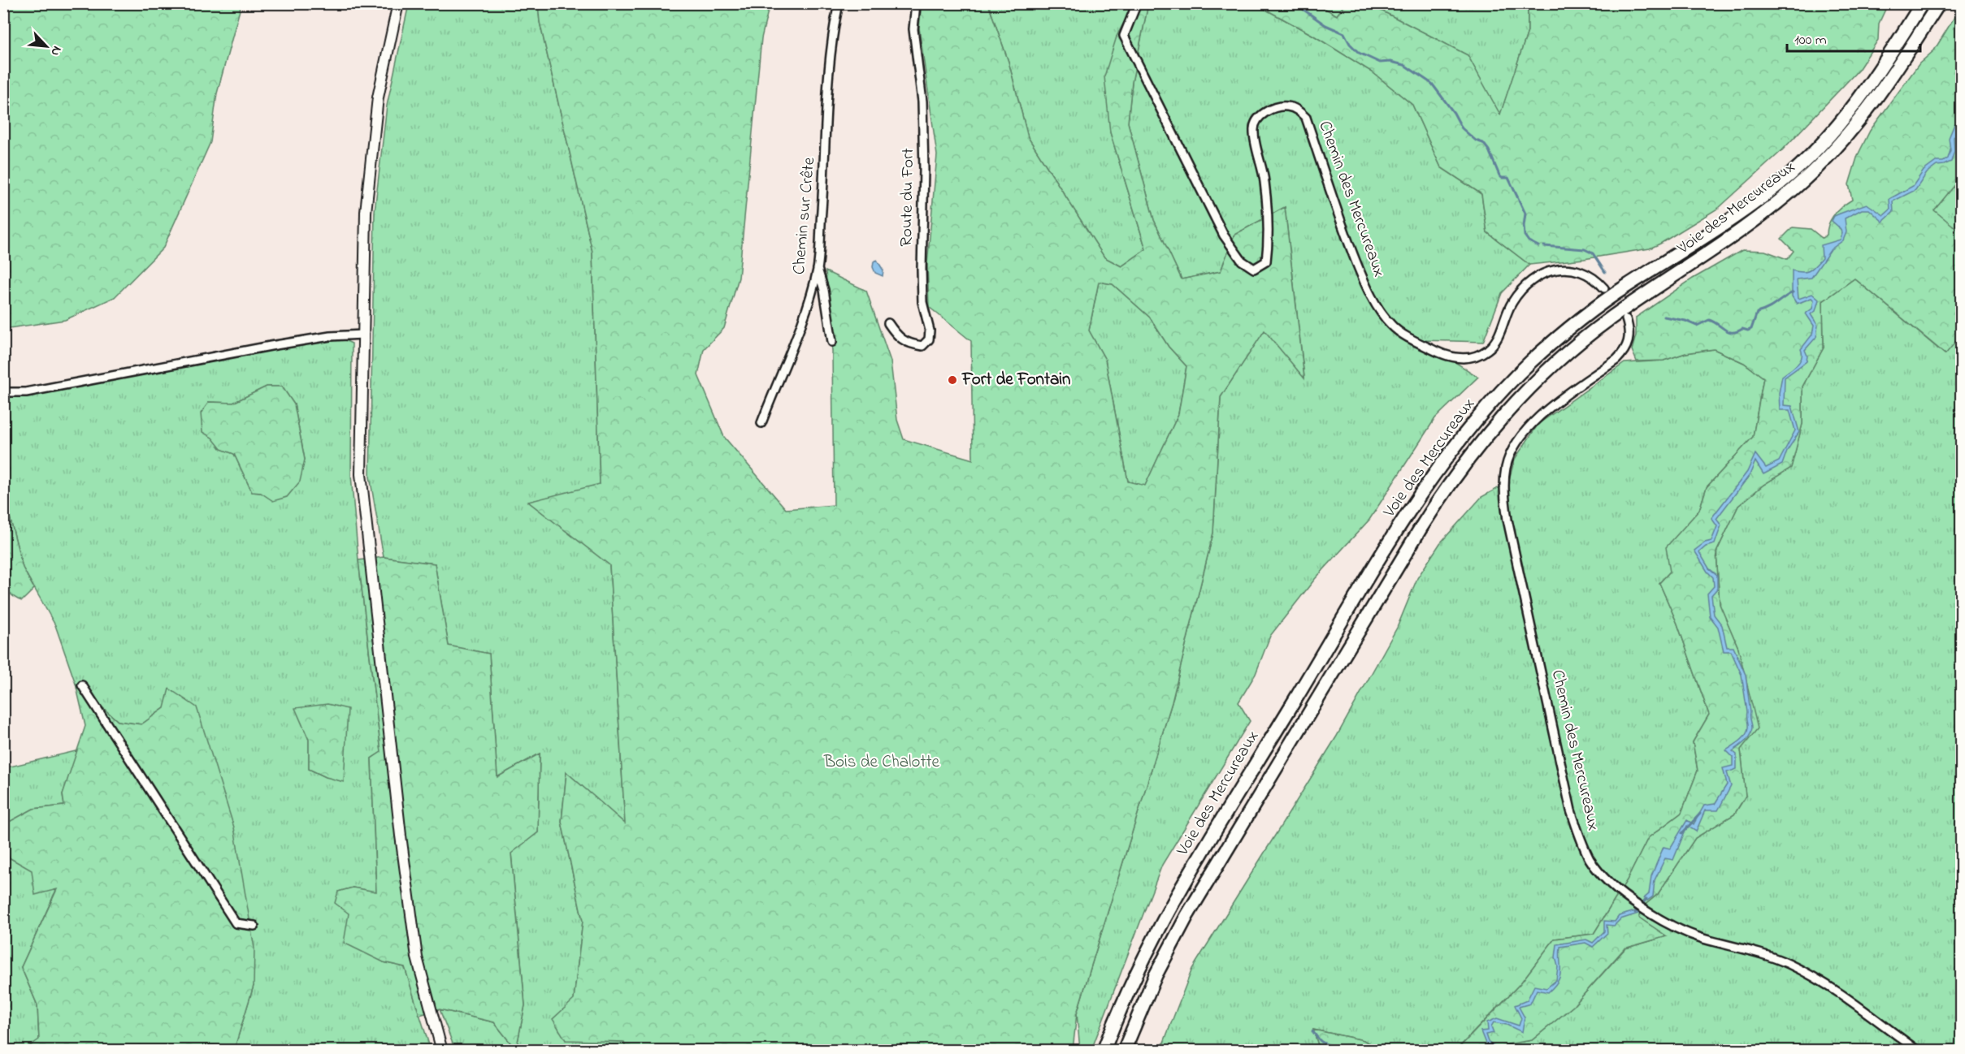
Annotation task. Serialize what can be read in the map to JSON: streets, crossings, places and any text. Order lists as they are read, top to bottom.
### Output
{
  "streets": {
    "highway": ["Voie des Mercureaux"],
    "street": ["Route du Fort", "Chemin des Mercureaux", "Chemin sur Crête"]
  },
  "parks": ["Bois de Chalotte"],
  "places": ["Fort de Fontain"],
  "scale_bar": "100 m",
  "north": "bottom right"
}
